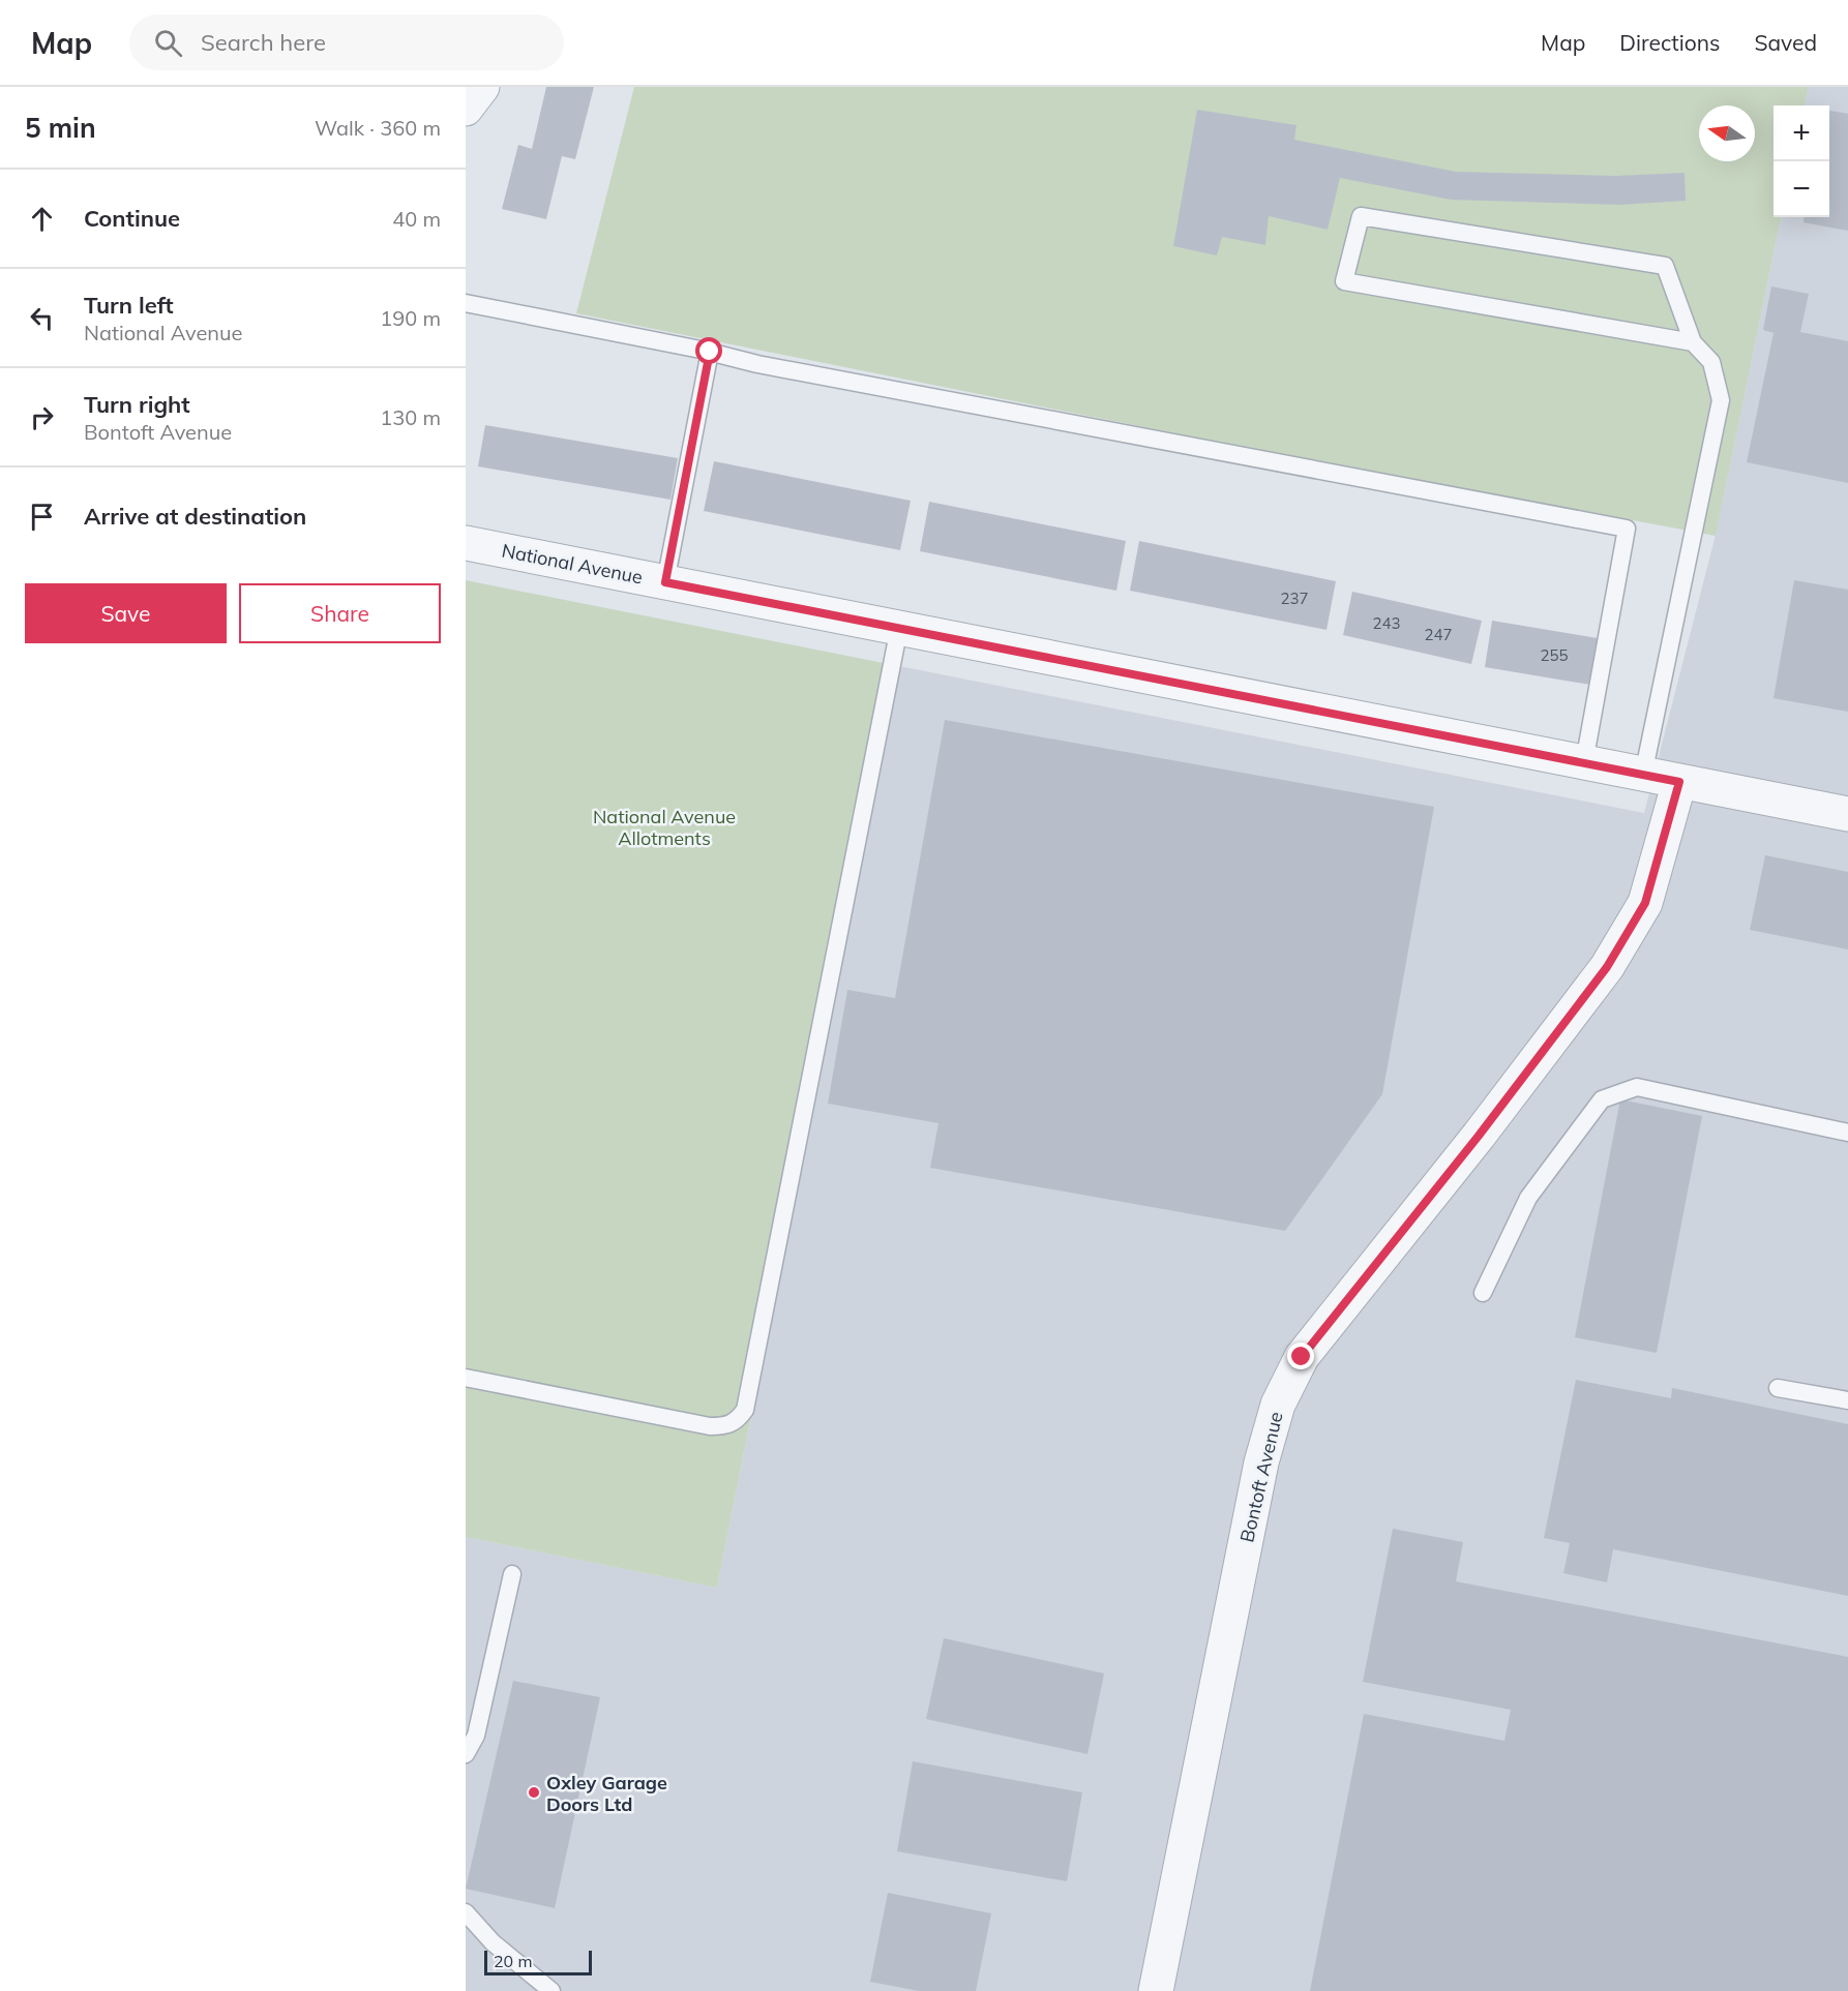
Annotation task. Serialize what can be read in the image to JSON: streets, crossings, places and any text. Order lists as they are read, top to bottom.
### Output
{
  "streets": {
    "street": ["National Avenue", "Bontoft Avenue"]
  },
  "crossings": [
    ["National Avenue", "Bontoft Avenue"]
  ],
  "parks": ["National Avenue Allotments"],
  "places": ["Oxley Garage Doors Ltd"],
  "house_numbers": [
    "237",
    "243",
    "247",
    "255"
  ],
  "scale_bar": "20 m",
  "north": "left",
  "page": {
    "header": "Map",
    "search": "Search here",
    "nav": ["Map", "Directions", "Saved"],
    "heading": ["5 min", "Walk · 360 m"],
    "map_buttons": ["+", "−"],
    "list": [
      ["Continue", "40 m"],
      ["Turn left", "National Avenue", "190 m"],
      ["Turn right", "Bontoft Avenue", "130 m"],
      "Arrive at destination"
    ],
    "buttons": ["Save", "Share"],
    "scale": "20 m"
  }
}
